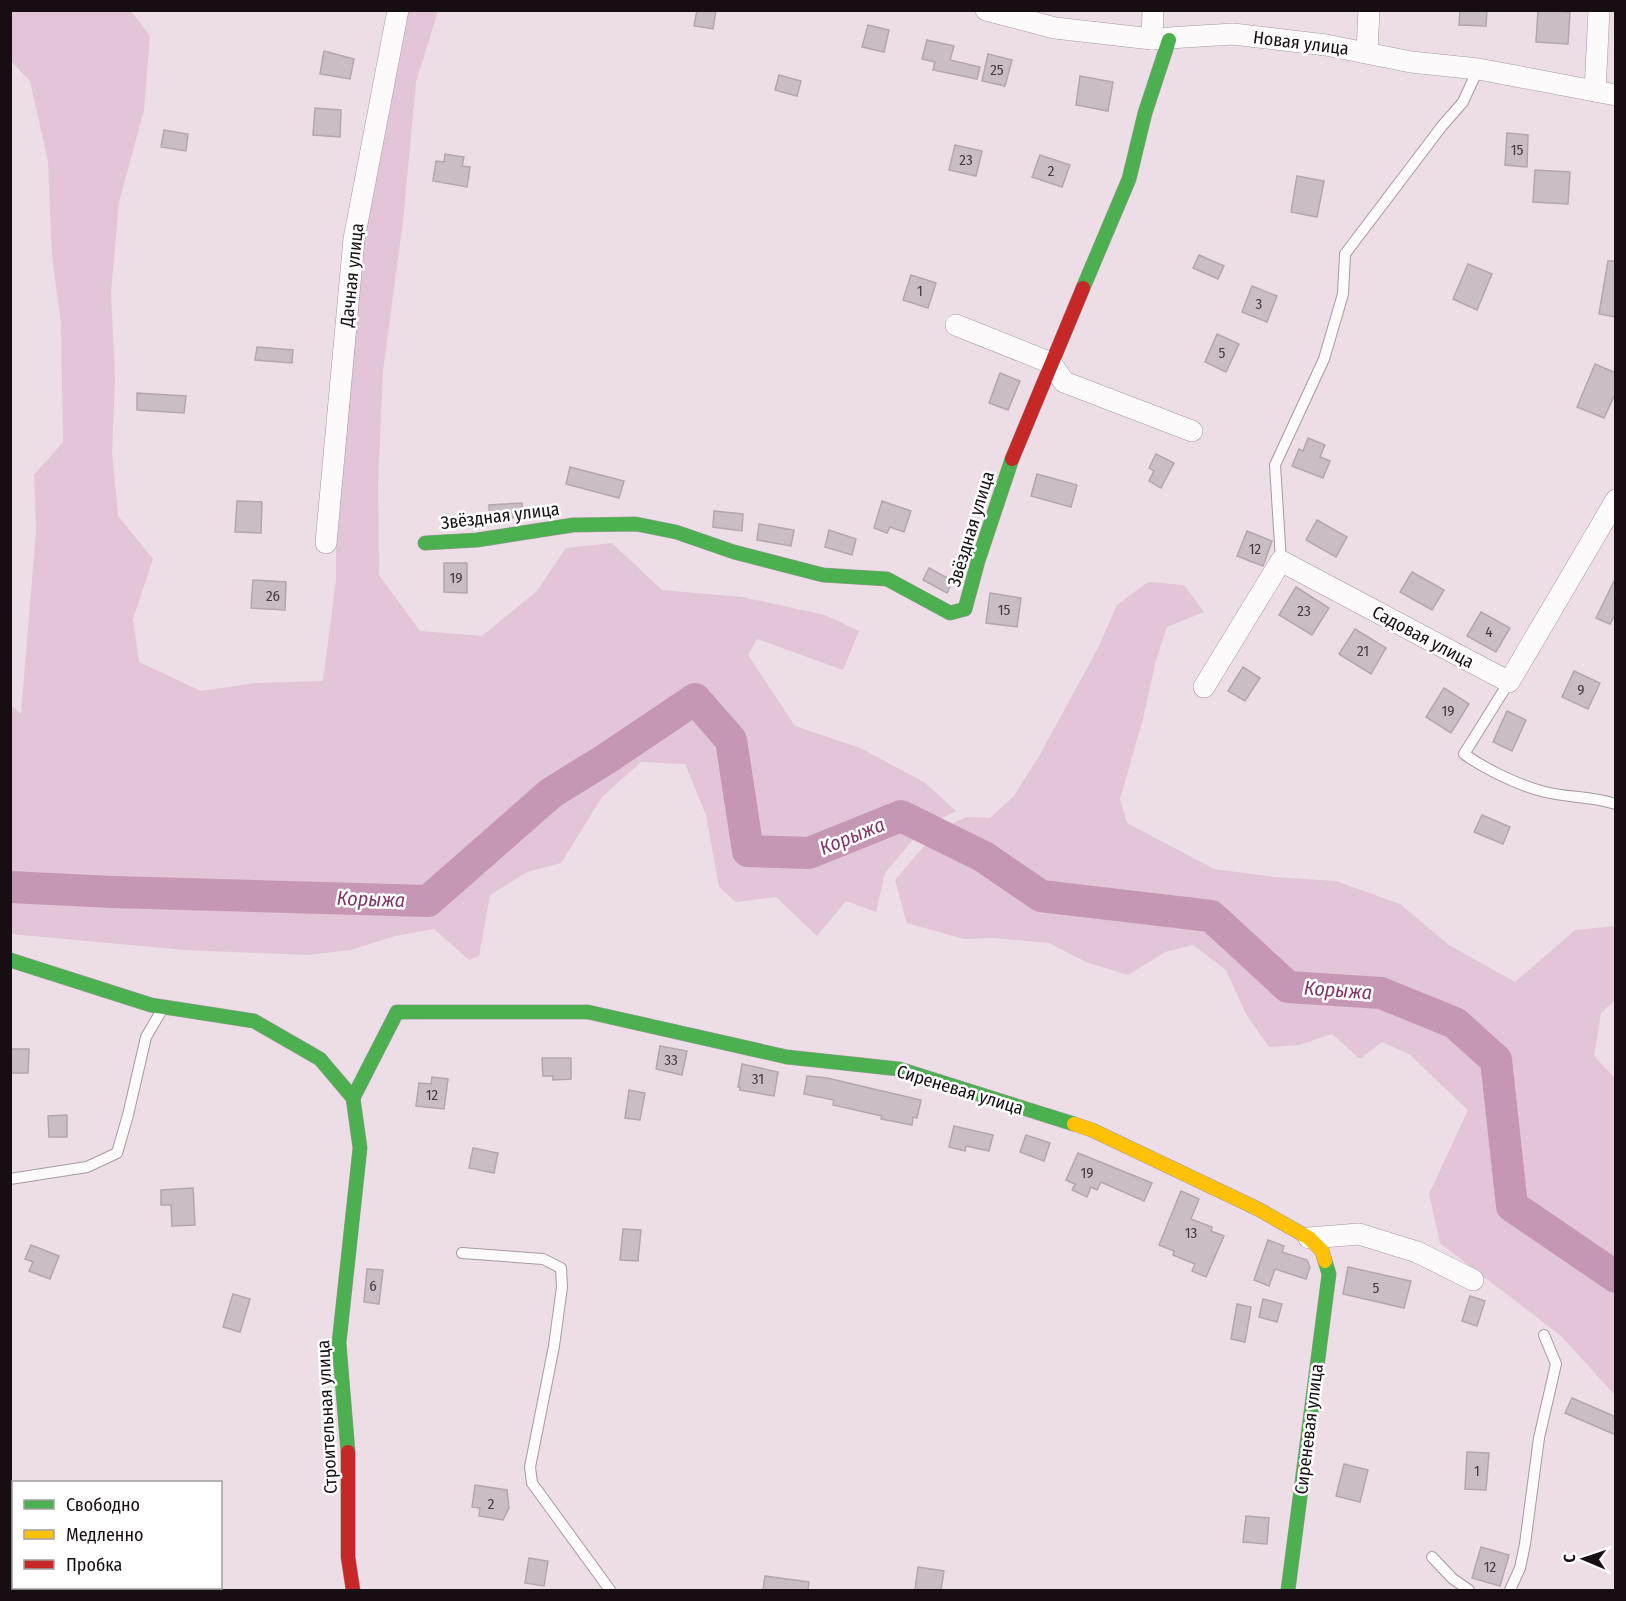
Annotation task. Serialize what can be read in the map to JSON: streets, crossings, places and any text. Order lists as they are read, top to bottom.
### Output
{
  "streets": {
    "street": [
      "Новая улица",
      "Дачная улица",
      "Звёздная улица",
      "Садовая улица",
      "Сиреневая улица",
      "Строительная улица"
    ]
  },
  "crossings": [
    ["Новая улица", "Звёздная улица"],
    ["Сиреневая улица", "Строительная улица"]
  ],
  "water": ["Корыжа"],
  "house_numbers": [
    "25",
    "15",
    "23",
    "2",
    "1",
    "3",
    "5",
    "12",
    "19",
    "26",
    "15",
    "23",
    "4",
    "21",
    "9",
    "19",
    "33",
    "31",
    "12",
    "19",
    "13",
    "6",
    "5",
    "1",
    "2",
    "12"
  ],
  "legend": ["Свободно", "Медленно", "Пробка"],
  "north": "left"
}
